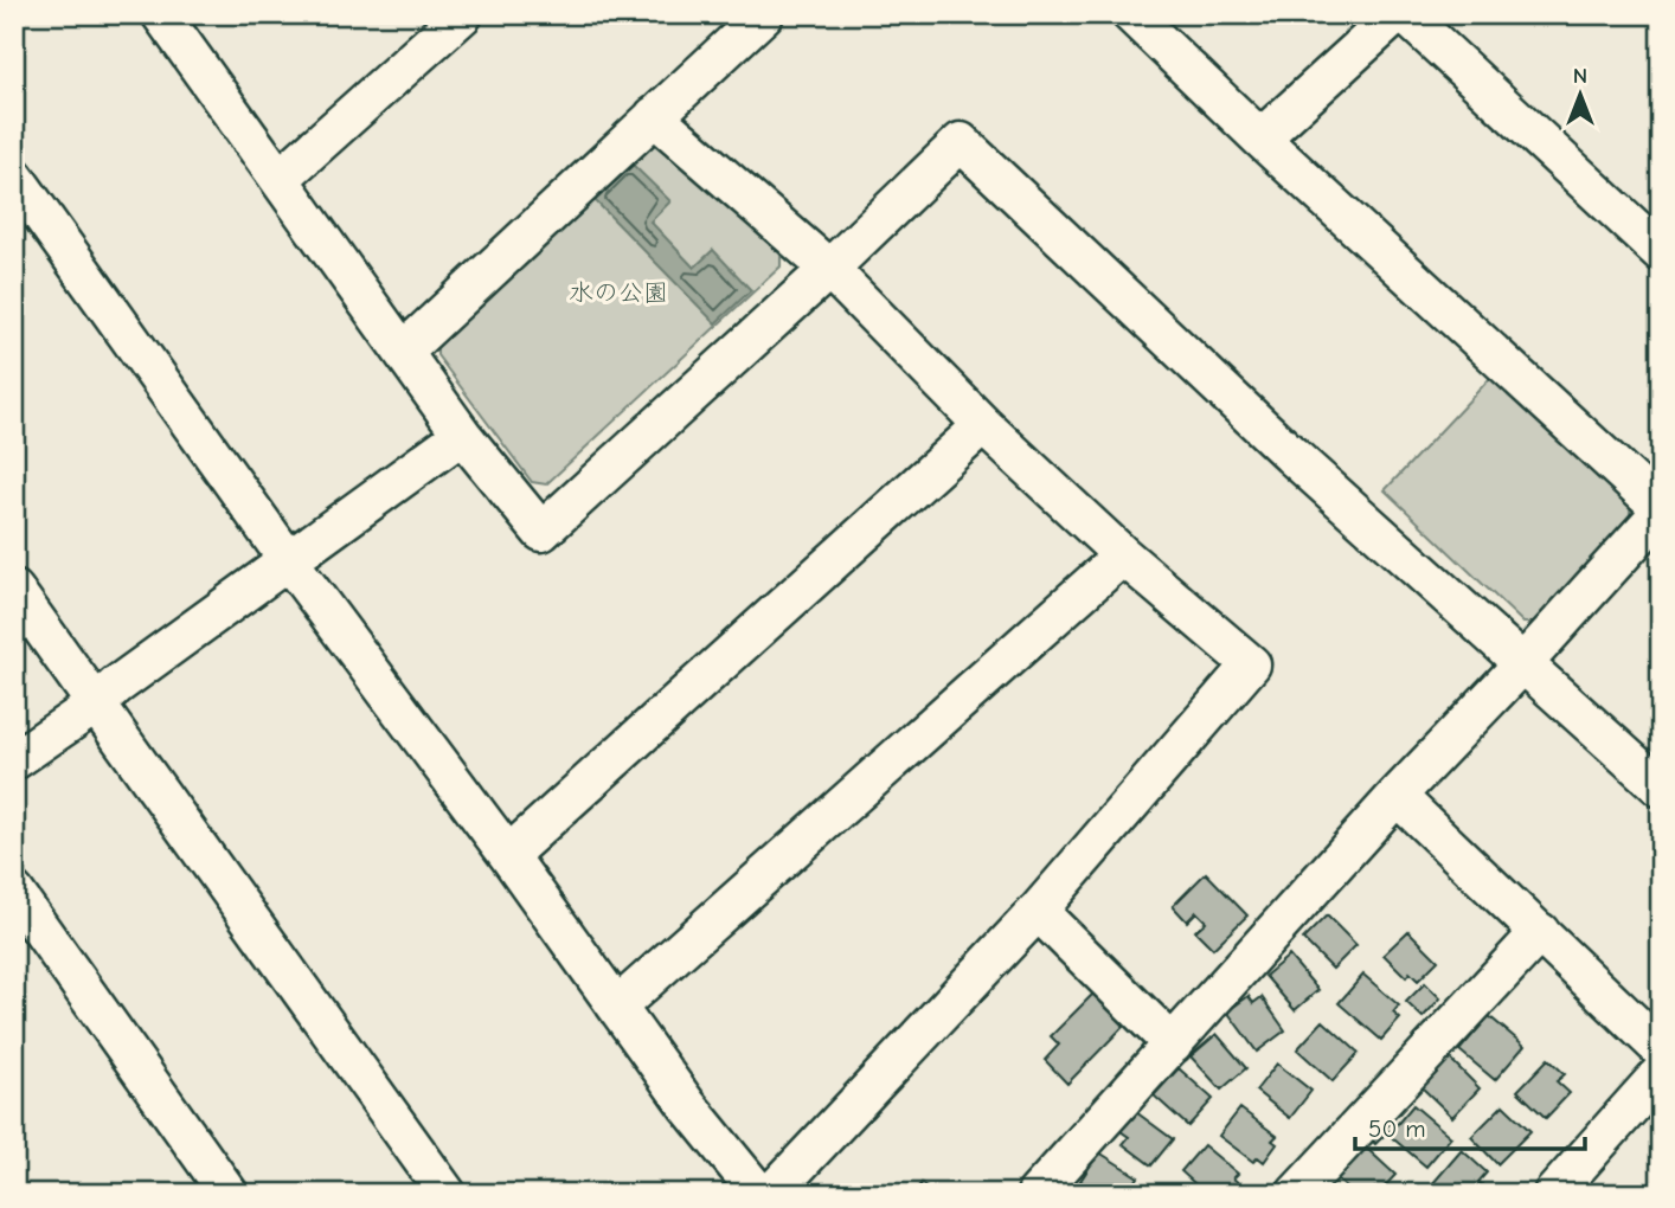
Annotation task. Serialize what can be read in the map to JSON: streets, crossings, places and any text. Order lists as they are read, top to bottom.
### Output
{
  "parks": ["水の公園"],
  "scale_bar": "50 m",
  "north": "top"
}
